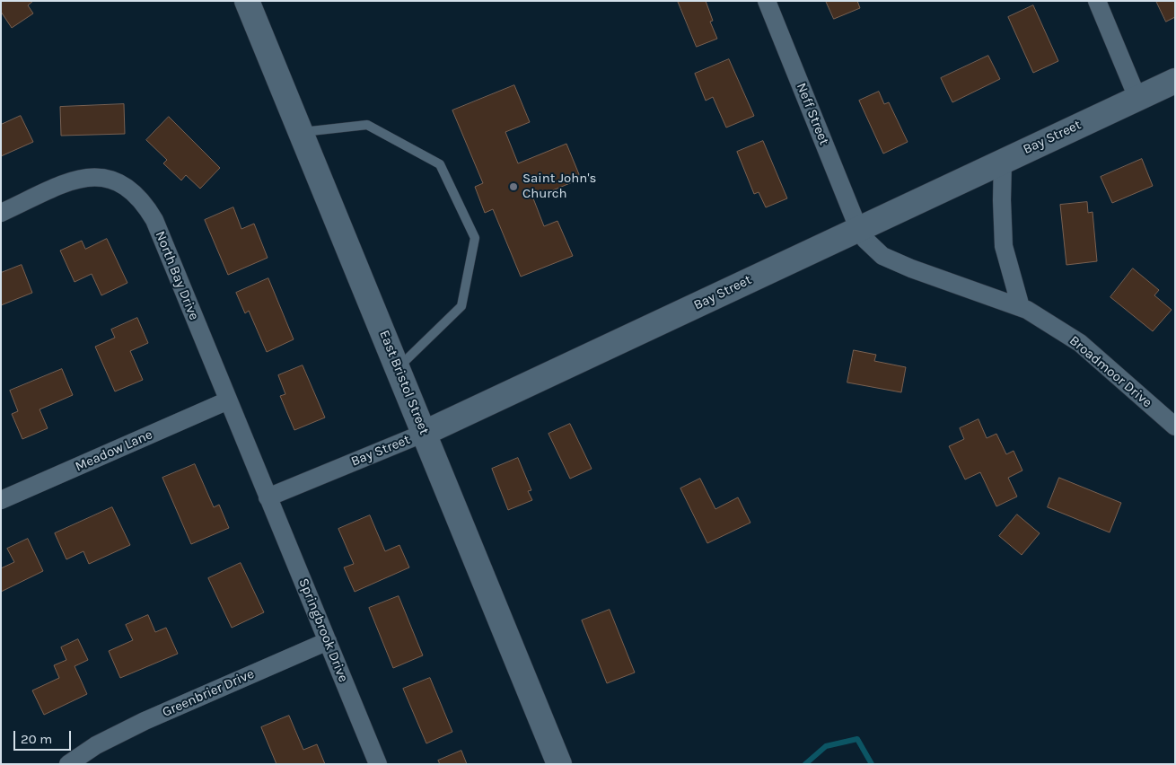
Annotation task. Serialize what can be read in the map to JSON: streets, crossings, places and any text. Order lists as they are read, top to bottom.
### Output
{
  "streets": {
    "street": [
      "Neff Street",
      "Bay Street",
      "North Bay Drive",
      "Broadmoor Drive",
      "East Bristol Street",
      "Meadow Lane",
      "Springbrook Drive",
      "Greenbrier Drive"
    ]
  },
  "crossings": [
    ["Neff Street", "Bay Street"],
    ["Neff Street", "Broadmoor Drive"],
    ["Bay Street", "North Bay Drive"],
    ["Bay Street", "Broadmoor Drive"],
    ["Bay Street", "East Bristol Street"],
    ["Bay Street", "Springbrook Drive"],
    ["North Bay Drive", "Meadow Lane"],
    ["North Bay Drive", "Springbrook Drive"],
    ["Springbrook Drive", "Greenbrier Drive"]
  ],
  "places": ["Saint John's Church"],
  "scale_bar": "20 m"
}
